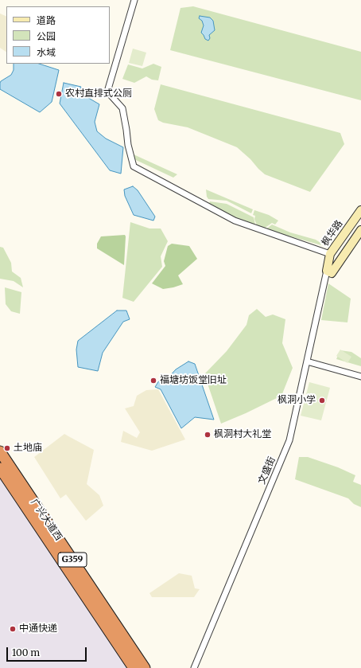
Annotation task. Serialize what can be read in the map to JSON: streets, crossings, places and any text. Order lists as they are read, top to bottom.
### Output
{
  "streets": {
    "highway": ["广兴大道西", "G359"],
    "street": ["枫华路", "文盛街"]
  },
  "crossings": [
    ["枫华路", "文盛街"]
  ],
  "places": [
    "农村直排式公厕",
    "福塘坊饭堂旧址",
    "枫洞小学",
    "枫洞村大礼堂",
    "土地庙",
    "中通快递"
  ],
  "legend": ["道路", "公园", "水域"],
  "scale_bar": "100 m"
}
